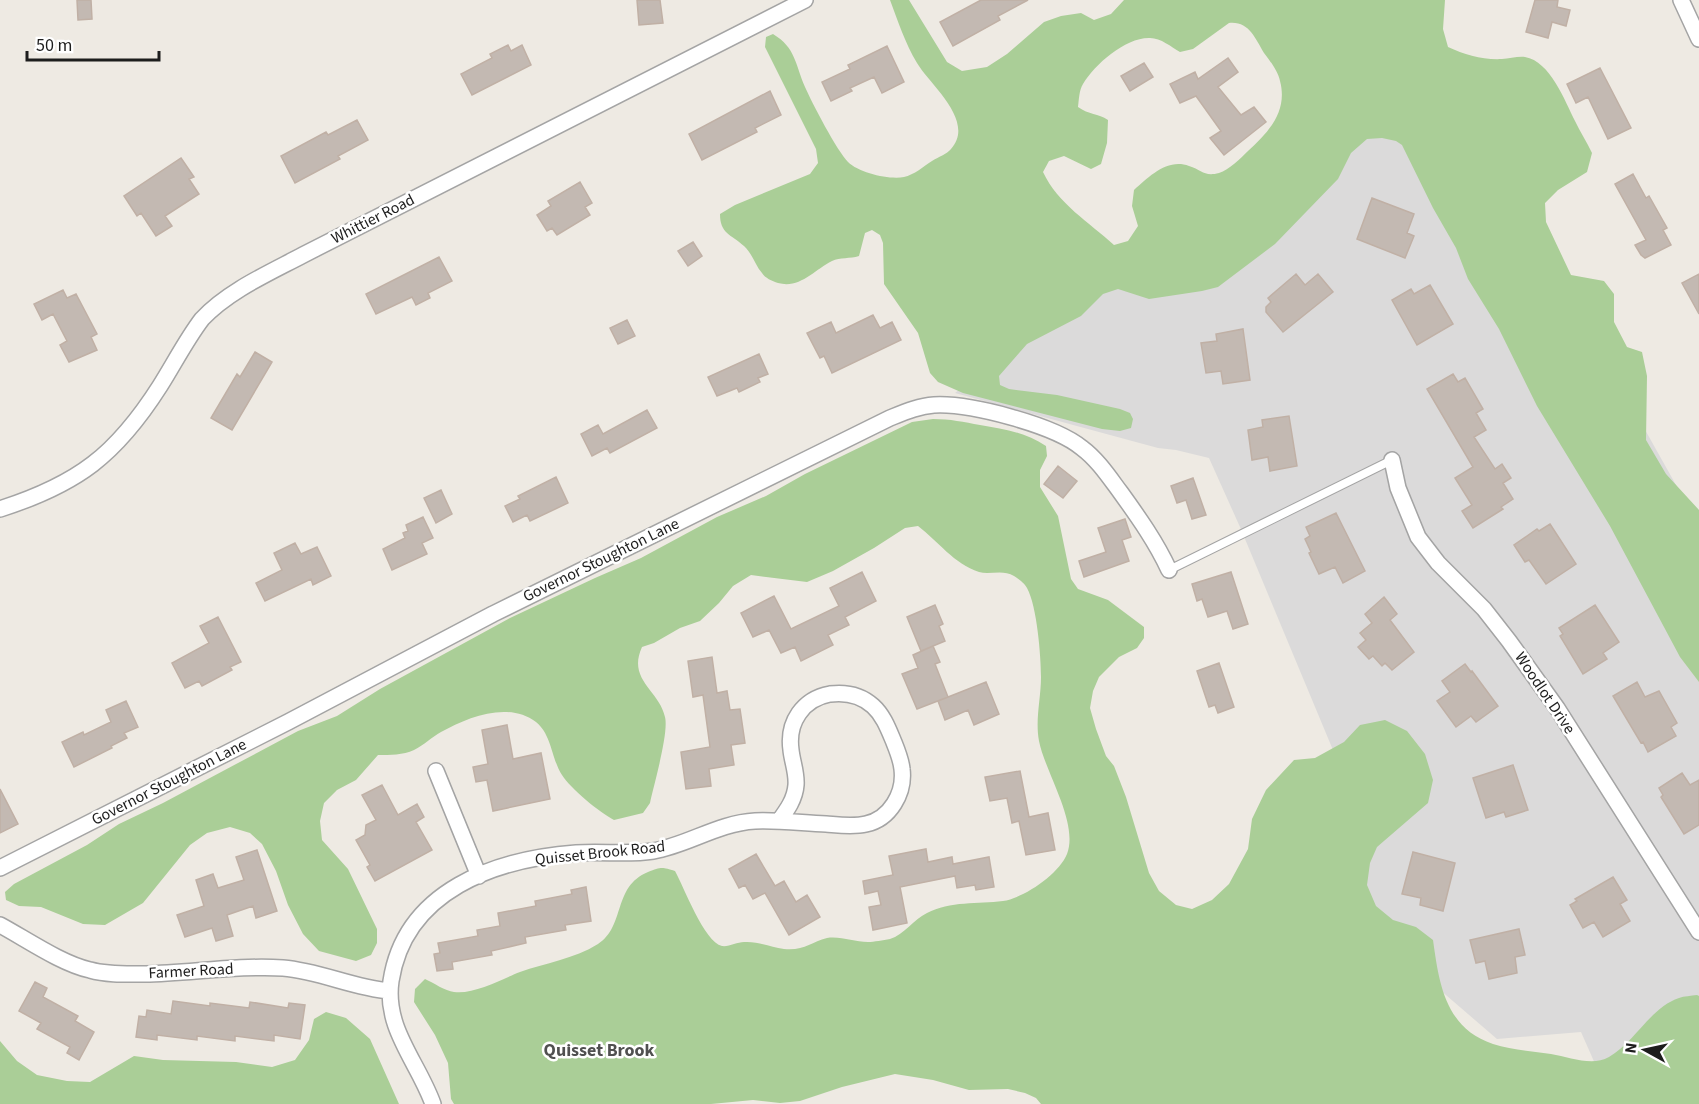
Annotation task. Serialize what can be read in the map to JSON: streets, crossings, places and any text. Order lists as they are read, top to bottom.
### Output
{
  "streets": {
    "street": [
      "Whittier Road",
      "Governor Stoughton Lane",
      "Woodlot Drive",
      "Quisset Brook Road",
      "Farmer Road"
    ]
  },
  "crossings": [
    ["Quisset Brook Road", "Farmer Road"]
  ],
  "districts": ["Quisset Brook"],
  "scale_bar": "50 m",
  "north": "left"
}
